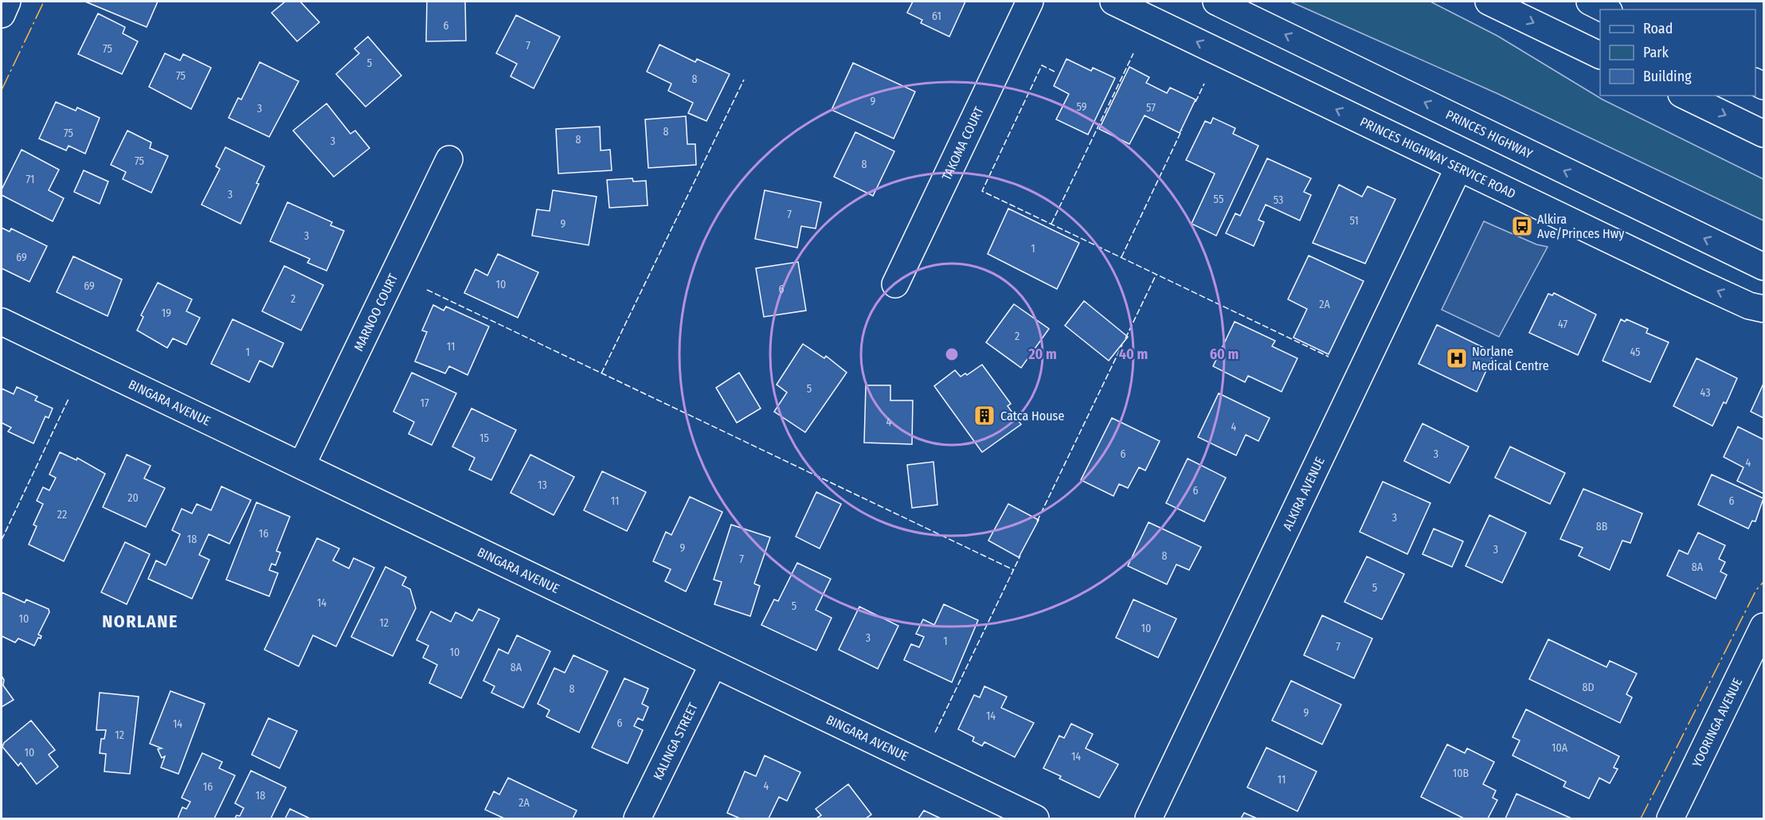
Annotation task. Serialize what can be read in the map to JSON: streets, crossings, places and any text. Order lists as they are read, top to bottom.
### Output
{
  "streets": {
    "main road": [
      "PRINCES HIGHWAY",
      "TAKOMA COURT",
      "PRINCES HIGHWAY SERVICE ROAD",
      "MARNOO COURT",
      "BINGARA AVENUE",
      "ALKIRA AVENUE",
      "YOORINGA AVENUE",
      "KALINGA STREET"
    ]
  },
  "crossings": [
    ["PRINCES HIGHWAY SERVICE ROAD", "ALKIRA AVENUE"],
    ["MARNOO COURT", "BINGARA AVENUE"],
    ["BINGARA AVENUE", "KALINGA STREET"]
  ],
  "districts": ["NORLANE"],
  "places": {
    "bus stop": ["Alkira Ave/Princes Hwy"],
    "hospital": ["Norlane Medical Centre"],
    "building": ["Catca House"]
  },
  "house_numbers": [
    "61",
    "6",
    "7",
    "75",
    "5",
    "75",
    "8",
    "9",
    "59",
    "57",
    "3",
    "8",
    "75",
    "8",
    "3",
    "75",
    "8",
    "71",
    "3",
    "55",
    "53",
    "7",
    "51",
    "9",
    "3",
    "1",
    "69",
    "10",
    "69",
    "6",
    "2",
    "2A",
    "19",
    "47",
    "2",
    "11",
    "1",
    "45",
    "5",
    "43",
    "17",
    "4",
    "4",
    "15",
    "6",
    "3",
    "4",
    "13",
    "6",
    "20",
    "11",
    "6",
    "22",
    "3",
    "8B",
    "16",
    "18",
    "9",
    "3",
    "8",
    "7",
    "8A",
    "5",
    "14",
    "5",
    "10",
    "12",
    "10",
    "3",
    "1",
    "7",
    "10",
    "8A",
    "8D",
    "8",
    "9",
    "14",
    "6",
    "14",
    "12",
    "10A",
    "10",
    "14",
    "10B",
    "11",
    "4",
    "16",
    "18",
    "2A"
  ],
  "legend": ["Road", "Park", "Building"],
  "rings": ["20 m", "40 m", "60 m"]
}
